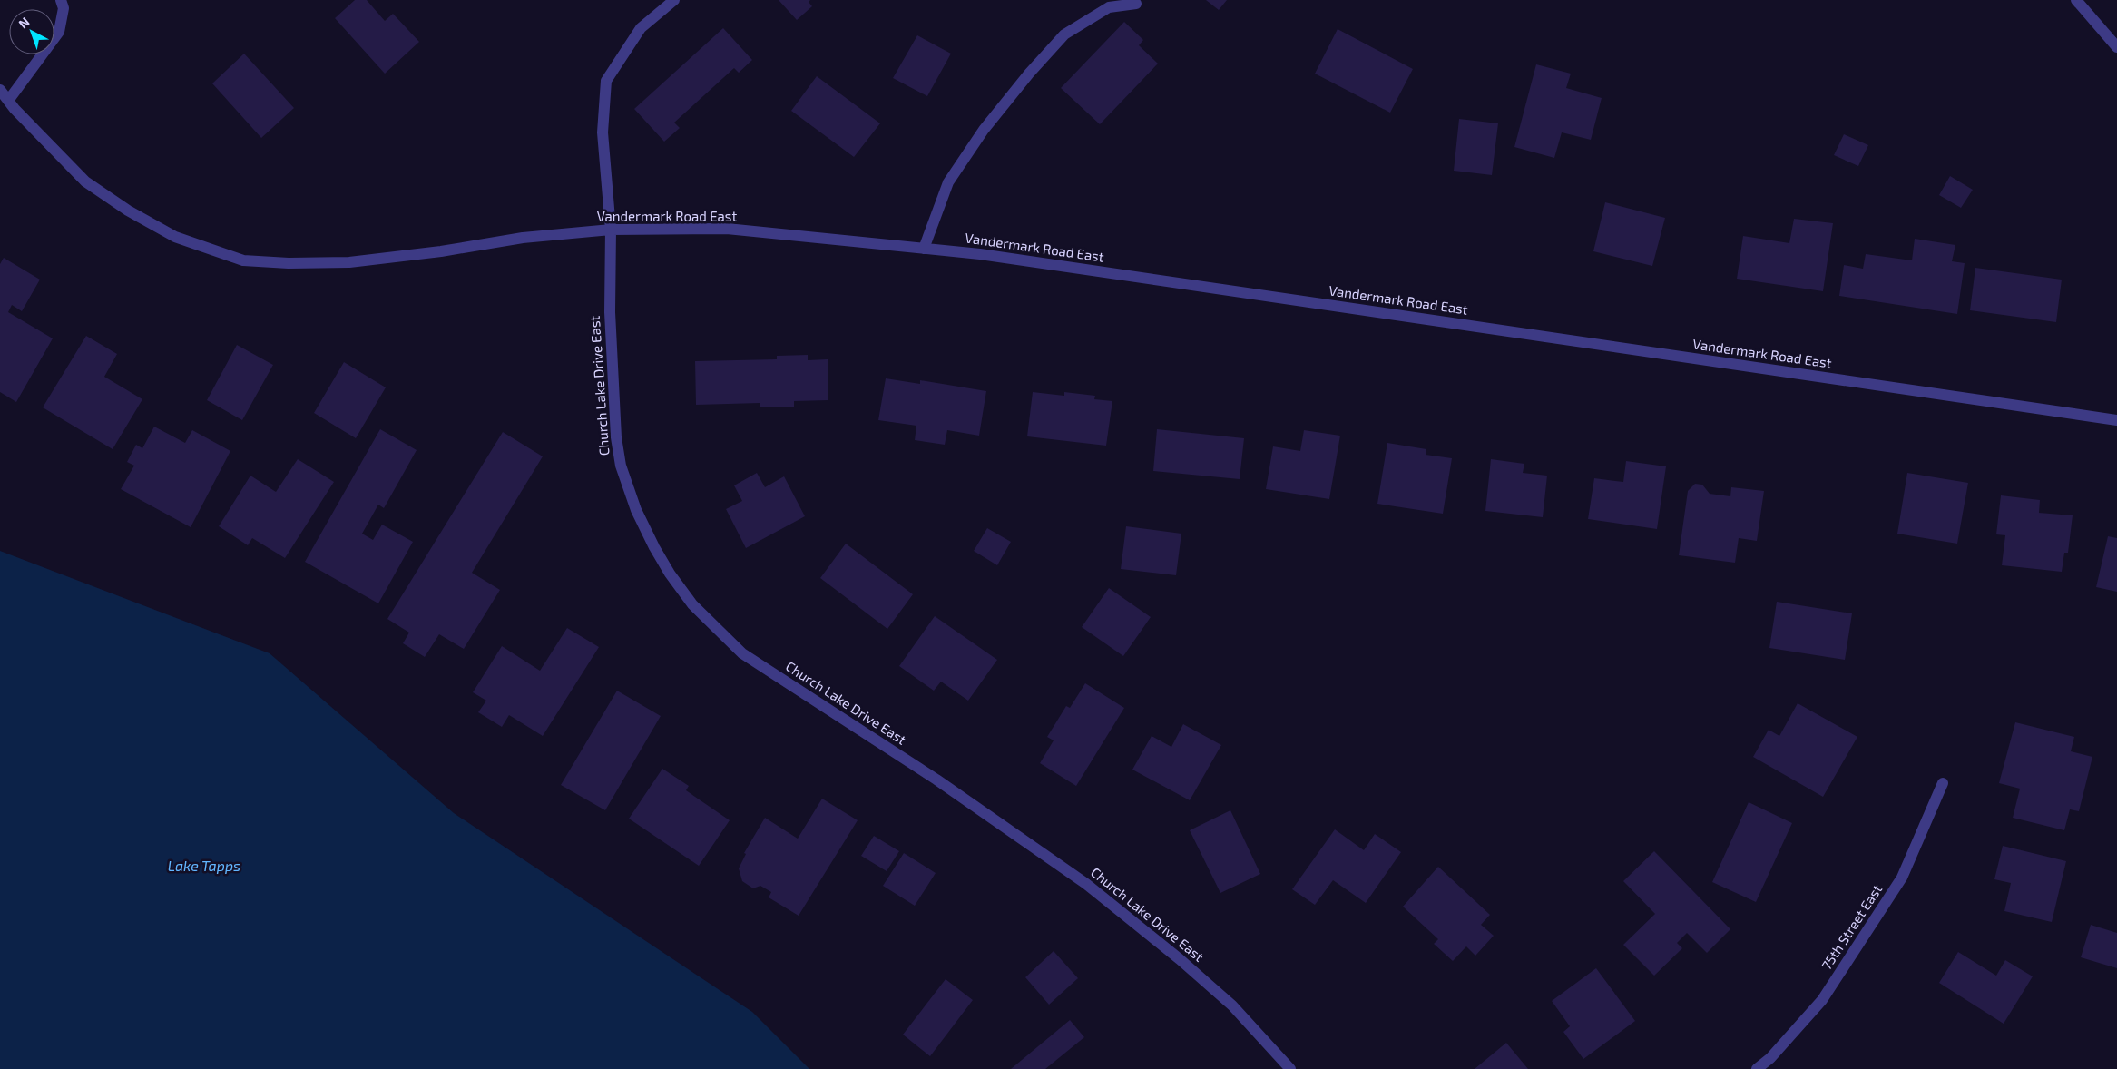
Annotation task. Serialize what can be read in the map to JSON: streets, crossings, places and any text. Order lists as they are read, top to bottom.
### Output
{
  "streets": {
    "street": ["Vandermark Road East", "Church Lake Drive East", "75th Street East"]
  },
  "crossings": [
    ["Vandermark Road East", "Church Lake Drive East"]
  ],
  "water": ["Lake Tapps"],
  "north": "top left"
}
